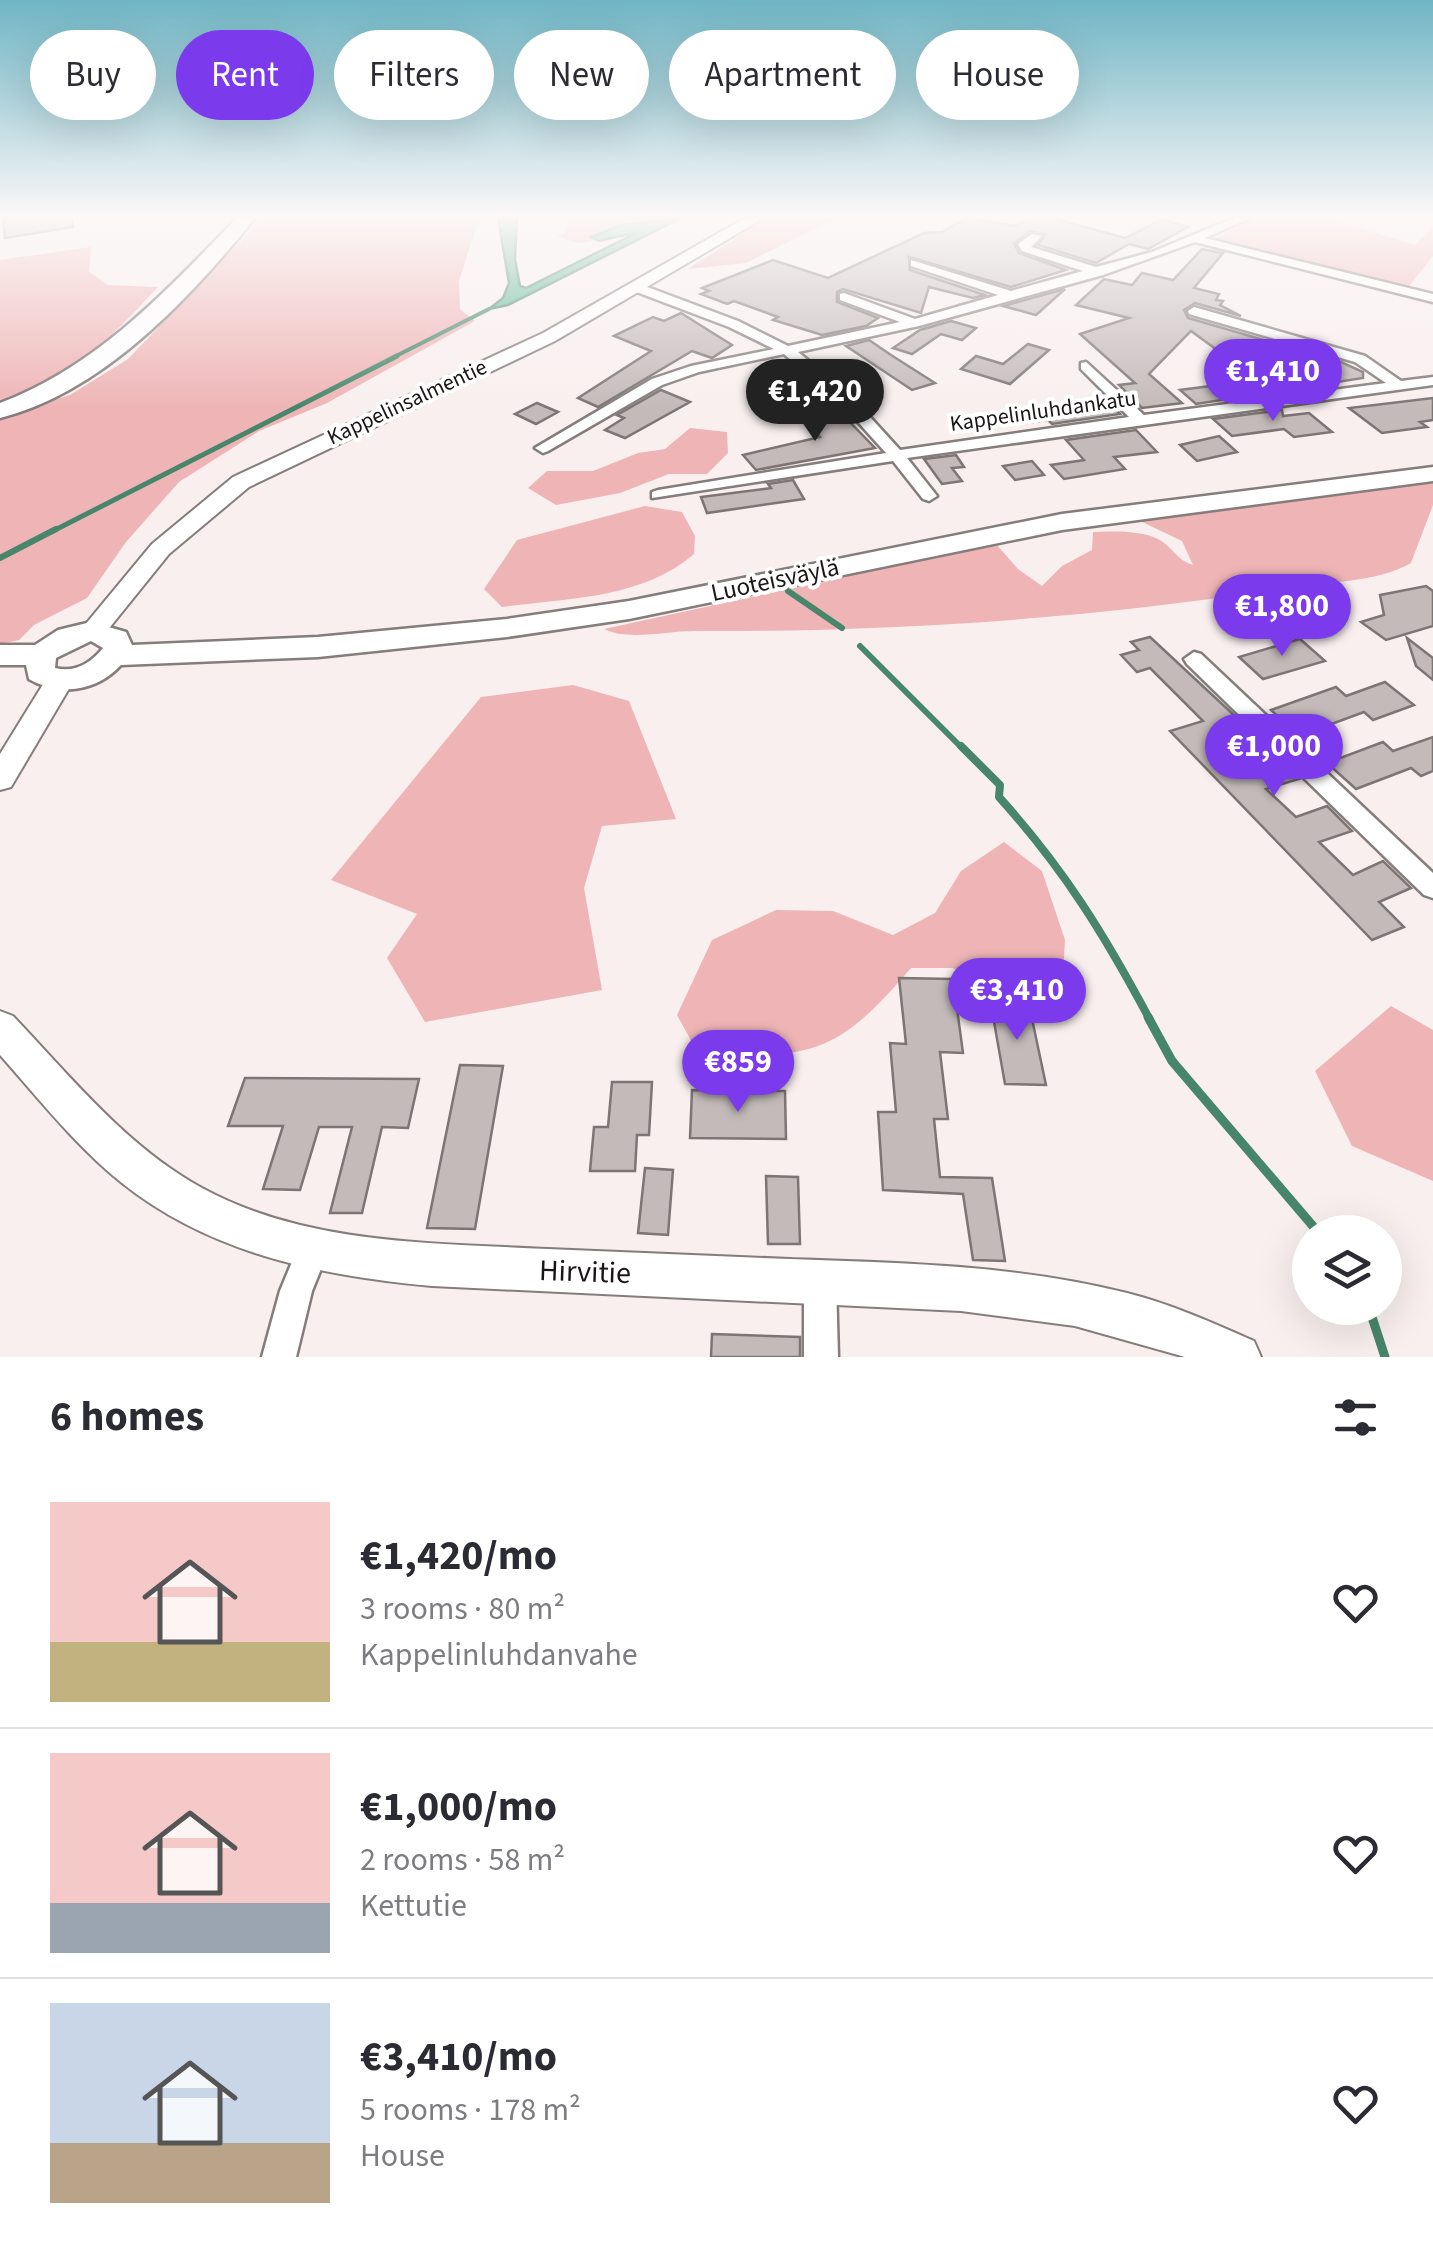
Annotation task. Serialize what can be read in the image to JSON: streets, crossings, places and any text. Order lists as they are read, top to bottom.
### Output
{
  "streets": {
    "main road": ["Luoteisväylä"],
    "street": ["Kappelinsalmentie", "Kappelinluhdankatu", "Hirvitie"]
  },
  "page": {
    "chip": [
      "Buy",
      "Rent",
      "Filters",
      "New",
      "Apartment",
      "House"
    ],
    "price": [
      "€1,410",
      "€1,420",
      "€1,800",
      "€1,000",
      "€3,410",
      "€859"
    ],
    "heading": "6 homes",
    "list": [
      {
        "name": "€1,420/mo",
        "note": "3 rooms · 80 m² · Kappelinluhdanvahe"
      },
      {
        "name": "€1,000/mo",
        "note": "2 rooms · 58 m² · Kettutie"
      },
      {
        "name": "€3,410/mo",
        "note": "5 rooms · 178 m² · House"
      }
    ]
  }
}
